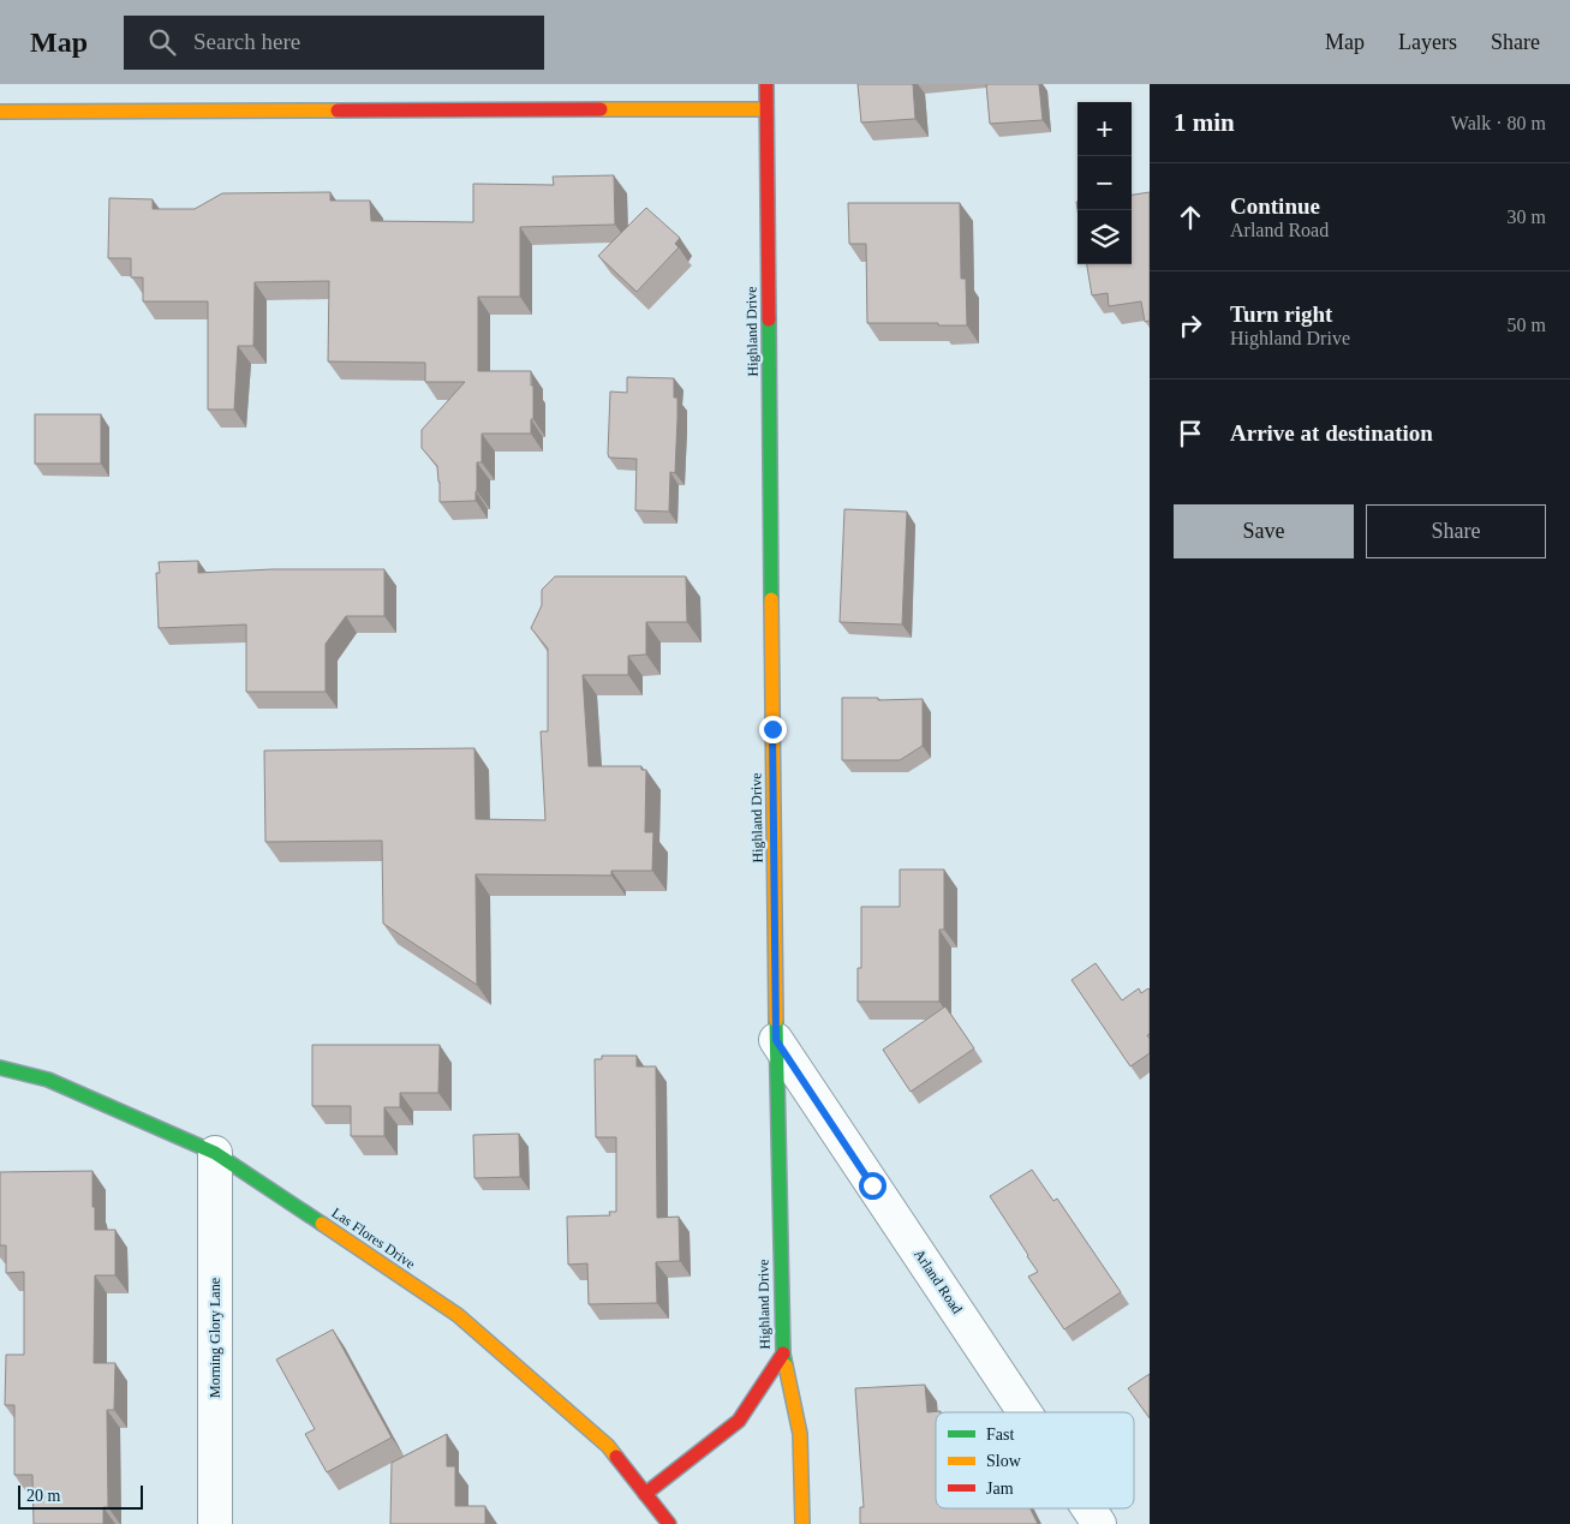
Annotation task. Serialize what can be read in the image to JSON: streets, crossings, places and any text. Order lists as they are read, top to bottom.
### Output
{
  "streets": {
    "street": [
      "Highland Drive",
      "Las Flores Drive",
      "Arland Road",
      "Morning Glory Lane"
    ]
  },
  "crossings": [
    ["Highland Drive", "Las Flores Drive"],
    ["Highland Drive", "Arland Road"],
    ["Las Flores Drive", "Morning Glory Lane"]
  ],
  "legend": ["Fast", "Slow", "Jam"],
  "scale_bar": "20 m",
  "page": {
    "header": "Map",
    "search": "Search here",
    "nav": ["Map", "Layers", "Share"],
    "heading": ["1 min", "Walk · 80 m"],
    "map_buttons": ["+", "−"],
    "list": [
      ["Continue", "Arland Road", "30 m"],
      ["Turn right", "Highland Drive", "50 m"],
      "Arrive at destination"
    ],
    "buttons": ["Save", "Share"],
    "scale": "20 m"
  }
}
